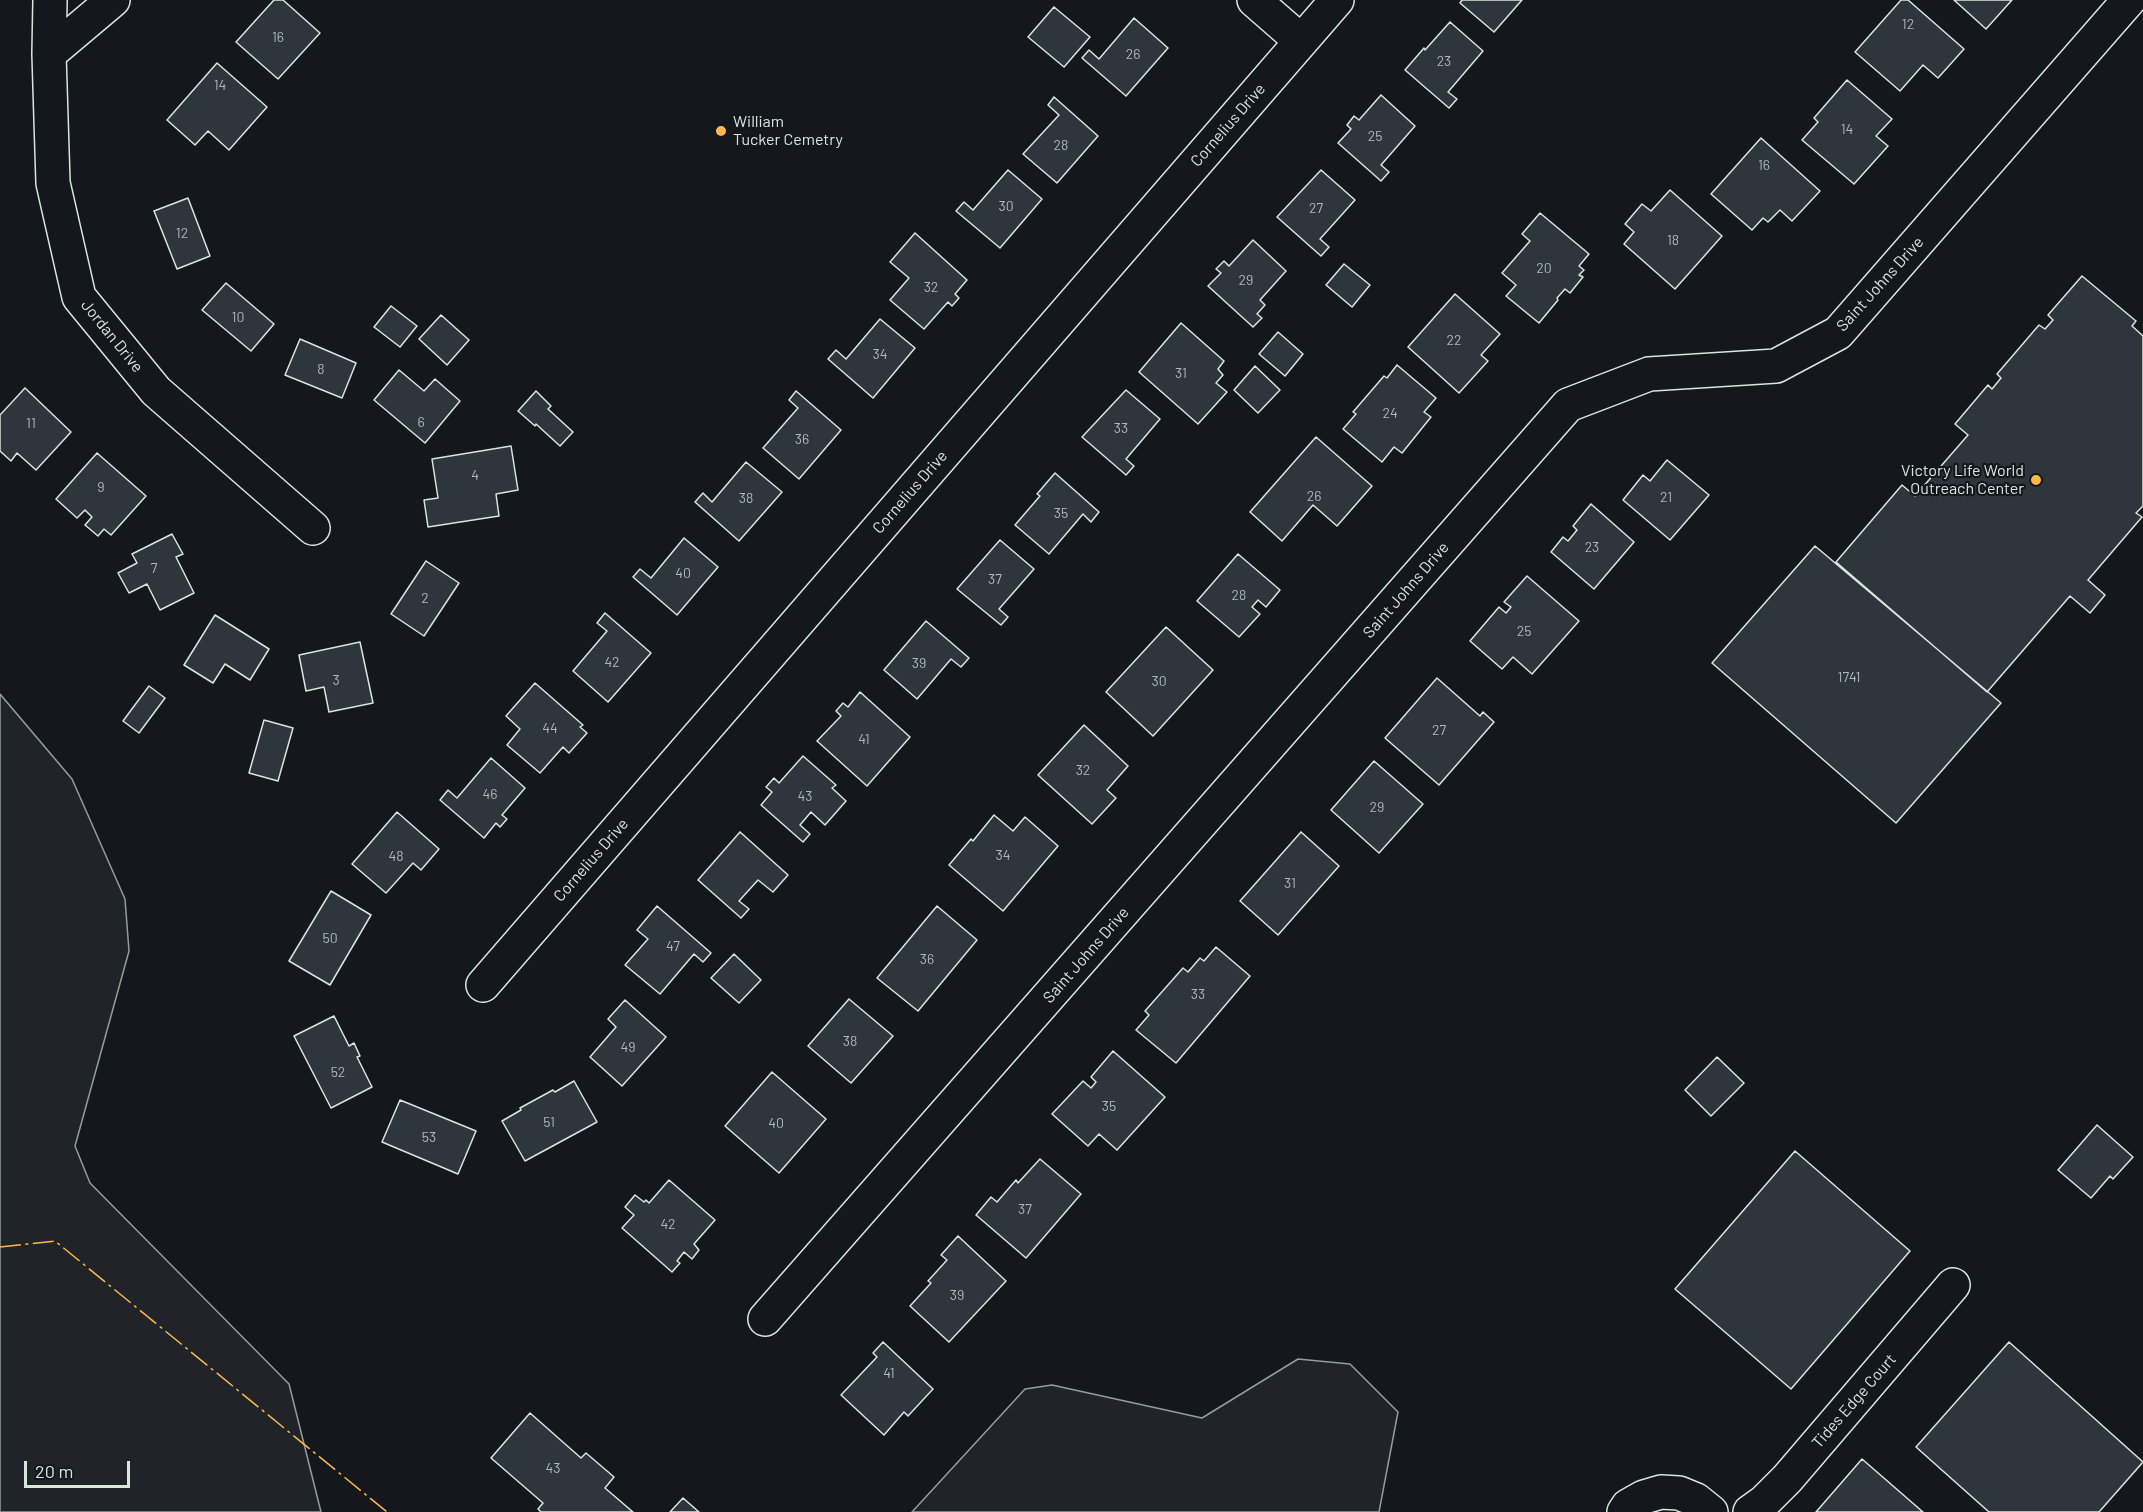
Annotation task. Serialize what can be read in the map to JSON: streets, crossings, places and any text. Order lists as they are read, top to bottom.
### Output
{
  "streets": {
    "street": [
      "Cornelius Drive",
      "Saint Johns Drive",
      "Jordan Drive",
      "Tides Edge Court"
    ]
  },
  "places": ["William Tucker Cemetry", "Victory Life World Outreach Center"],
  "house_numbers": [
    "12",
    "16",
    "26",
    "23",
    "14",
    "14",
    "25",
    "28",
    "16",
    "30",
    "27",
    "12",
    "18",
    "20",
    "29",
    "32",
    "10",
    "22",
    "34",
    "8",
    "31",
    "24",
    "6",
    "11",
    "33",
    "36",
    "4",
    "9",
    "26",
    "21",
    "38",
    "35",
    "23",
    "7",
    "40",
    "37",
    "28",
    "2",
    "25",
    "42",
    "39",
    "1741",
    "3",
    "30",
    "44",
    "27",
    "41",
    "32",
    "46",
    "43",
    "29",
    "34",
    "48",
    "31",
    "50",
    "47",
    "36",
    "33",
    "38",
    "49",
    "52",
    "35",
    "51",
    "40",
    "53",
    "37",
    "42",
    "39",
    "41",
    "43"
  ],
  "scale_bar": "20 m"
}
